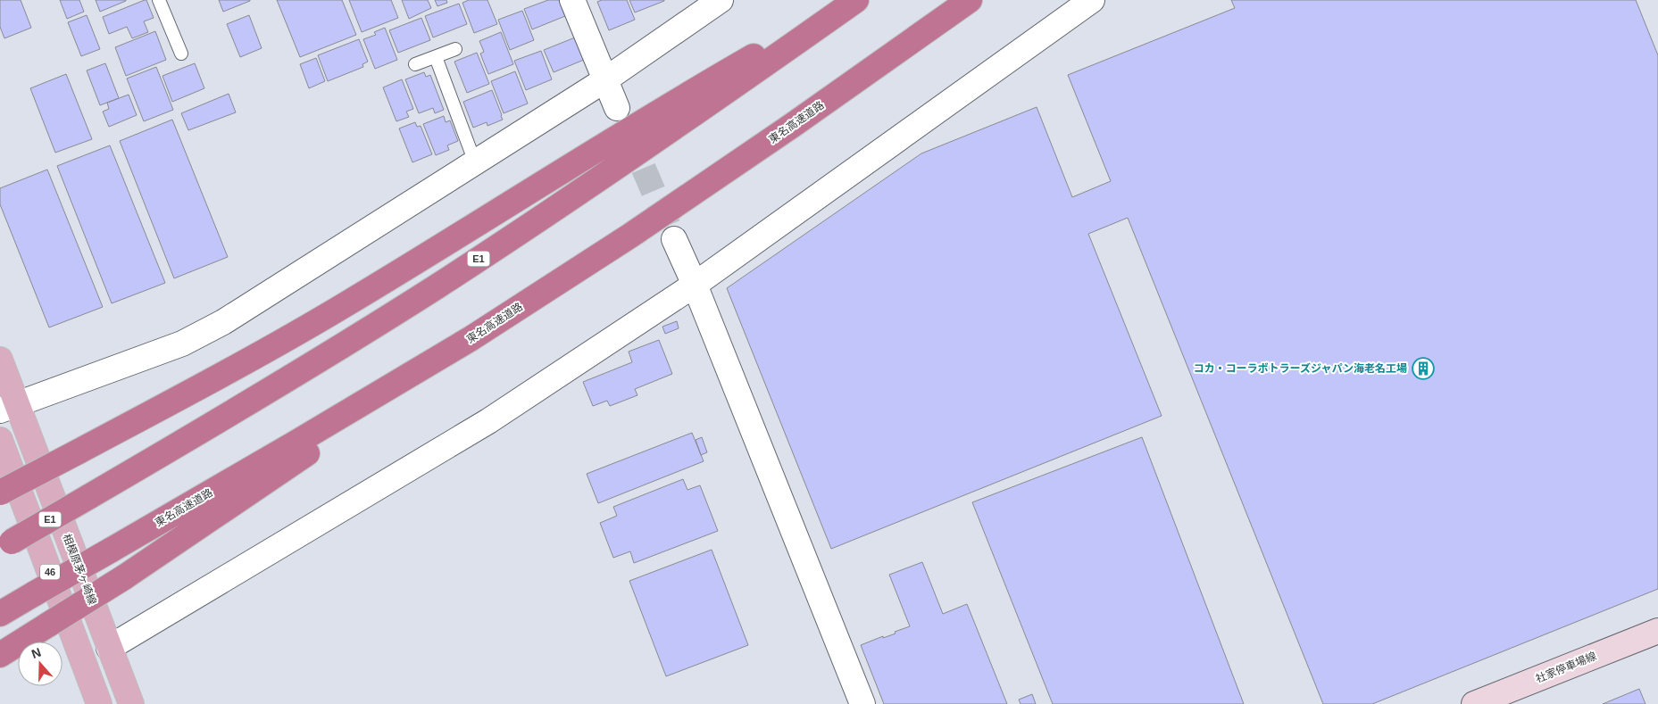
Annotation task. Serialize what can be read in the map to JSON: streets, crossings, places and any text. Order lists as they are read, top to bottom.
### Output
{
  "streets": {
    "highway": ["東名高速道路", "E1"],
    "main road": ["相模原茅ヶ崎線", "46", "社家停車場線"]
  },
  "places": {
    "building": ["コカ・コーラボトラーズジャパン海老名工場"]
  },
  "north": "top"
}
